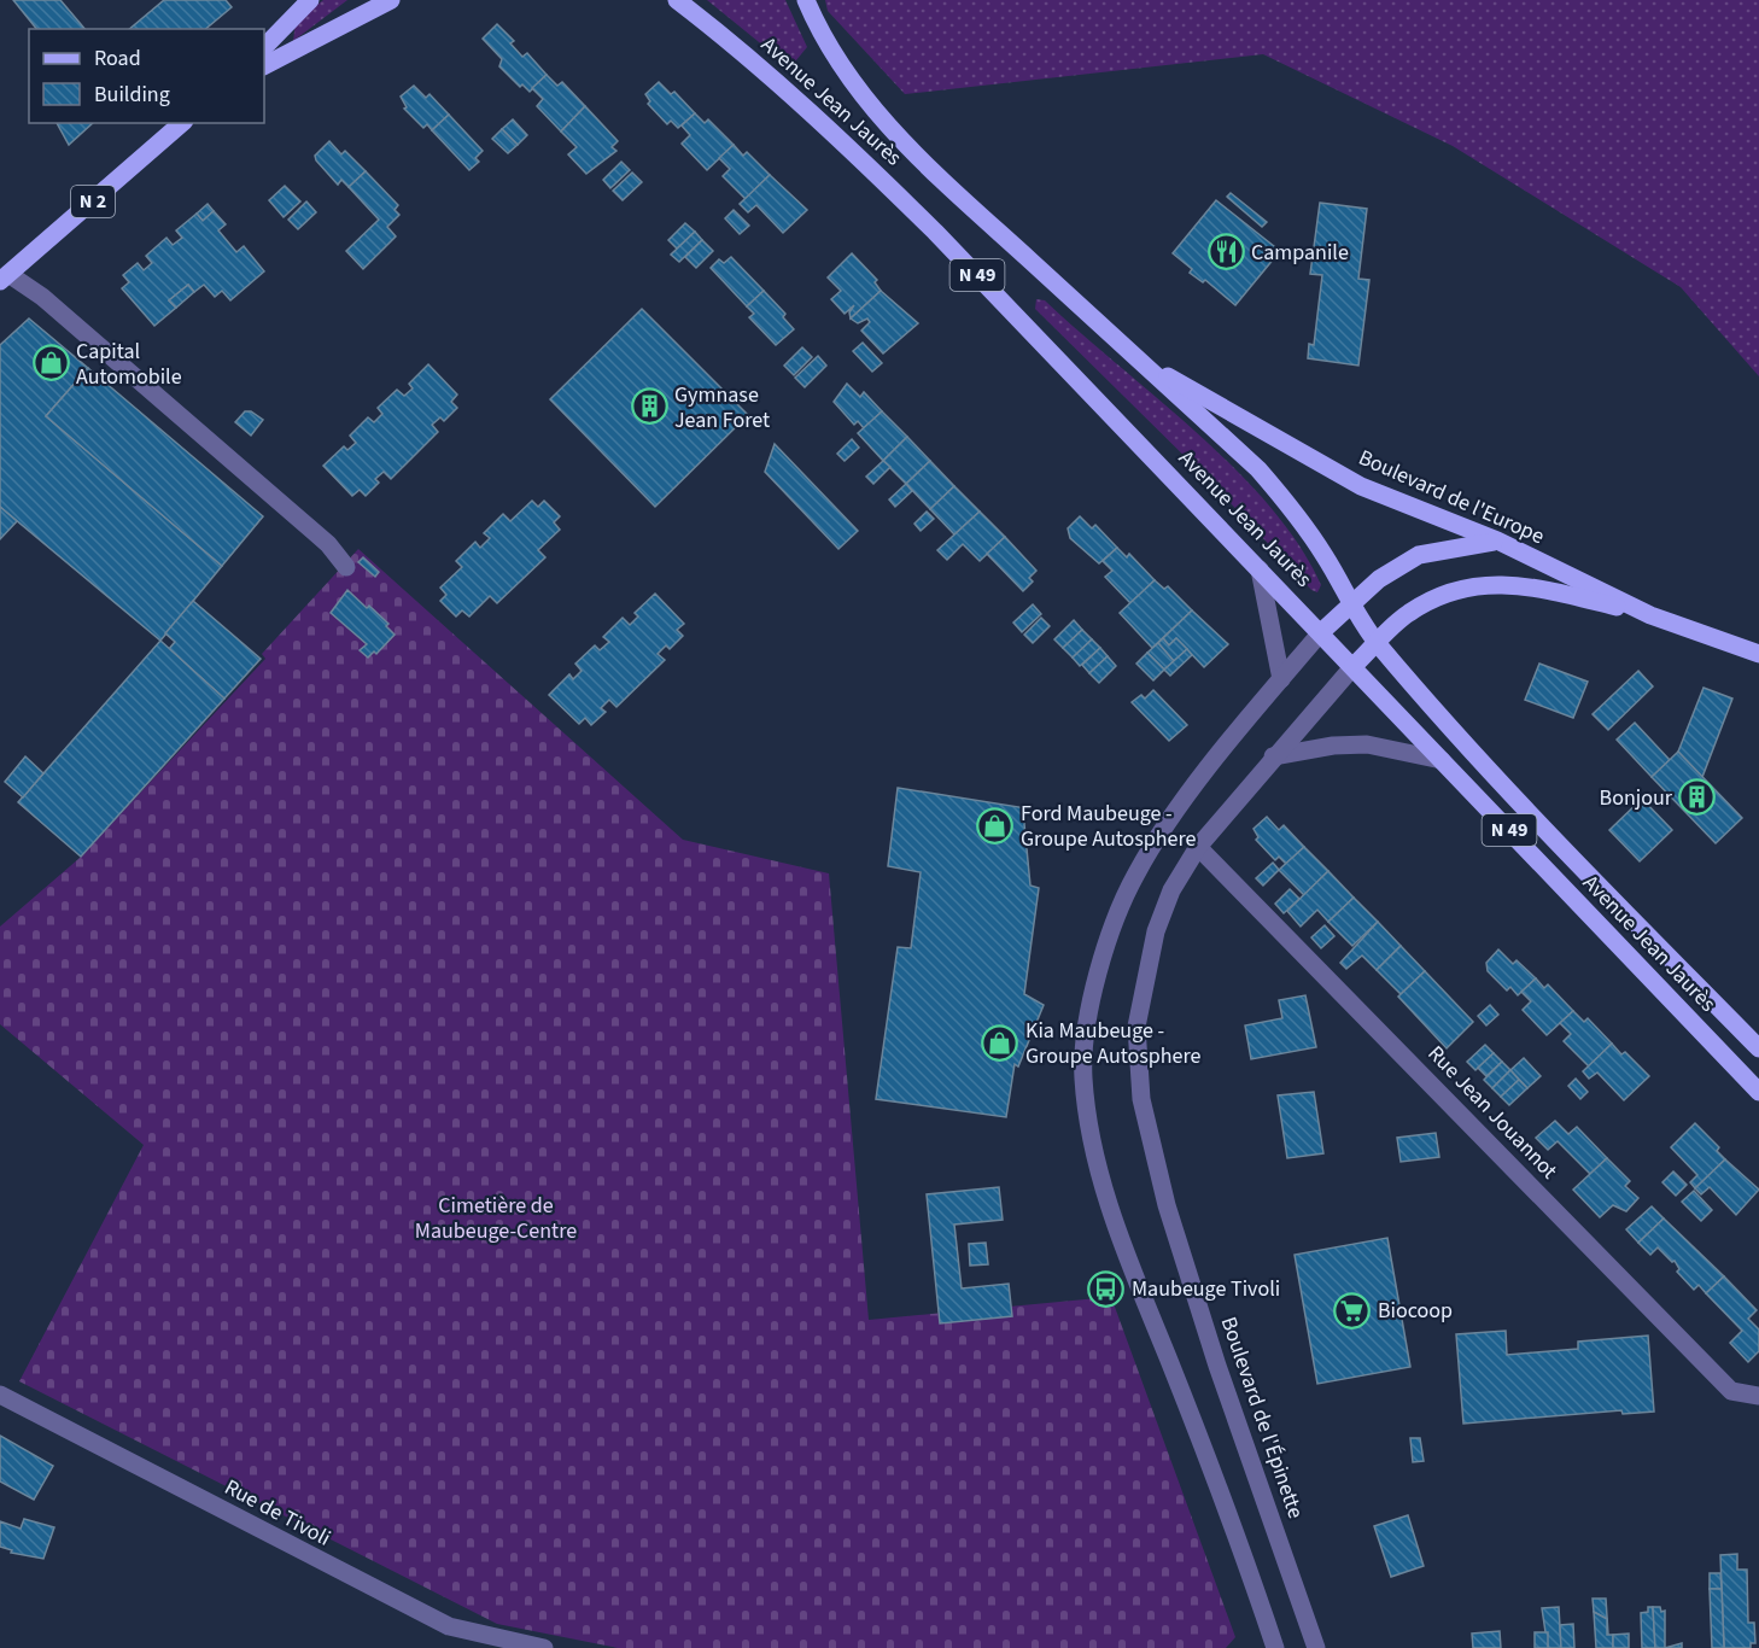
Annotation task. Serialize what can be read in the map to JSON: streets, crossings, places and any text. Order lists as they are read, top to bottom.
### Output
{
  "streets": {
    "main road": [
      "Avenue Jean Jaurès",
      "N 2",
      "N 49",
      "Boulevard de l'Europe"
    ],
    "street": ["Rue Jean Jouannot", "Boulevard de l'Épinette", "Rue de Tivoli"]
  },
  "crossings": [
    ["Avenue Jean Jaurès", "Boulevard de l'Europe"],
    ["Avenue Jean Jaurès", "Boulevard de l'Épinette"],
    ["Rue Jean Jouannot", "Boulevard de l'Épinette"]
  ],
  "parks": ["Cimetière de Maubeuge-Centre"],
  "places": {
    "restaurant": ["Campanile"],
    "shop": ["Capital Automobile", "Ford Maubeuge - Groupe Autosphere", "Kia Maubeuge - Groupe Autosphere"],
    "building": ["Gymnase Jean Foret", "Bonjour"],
    "bus stop": ["Maubeuge Tivoli"],
    "supermarket": ["Biocoop"]
  },
  "legend": ["Road", "Building"]
}
